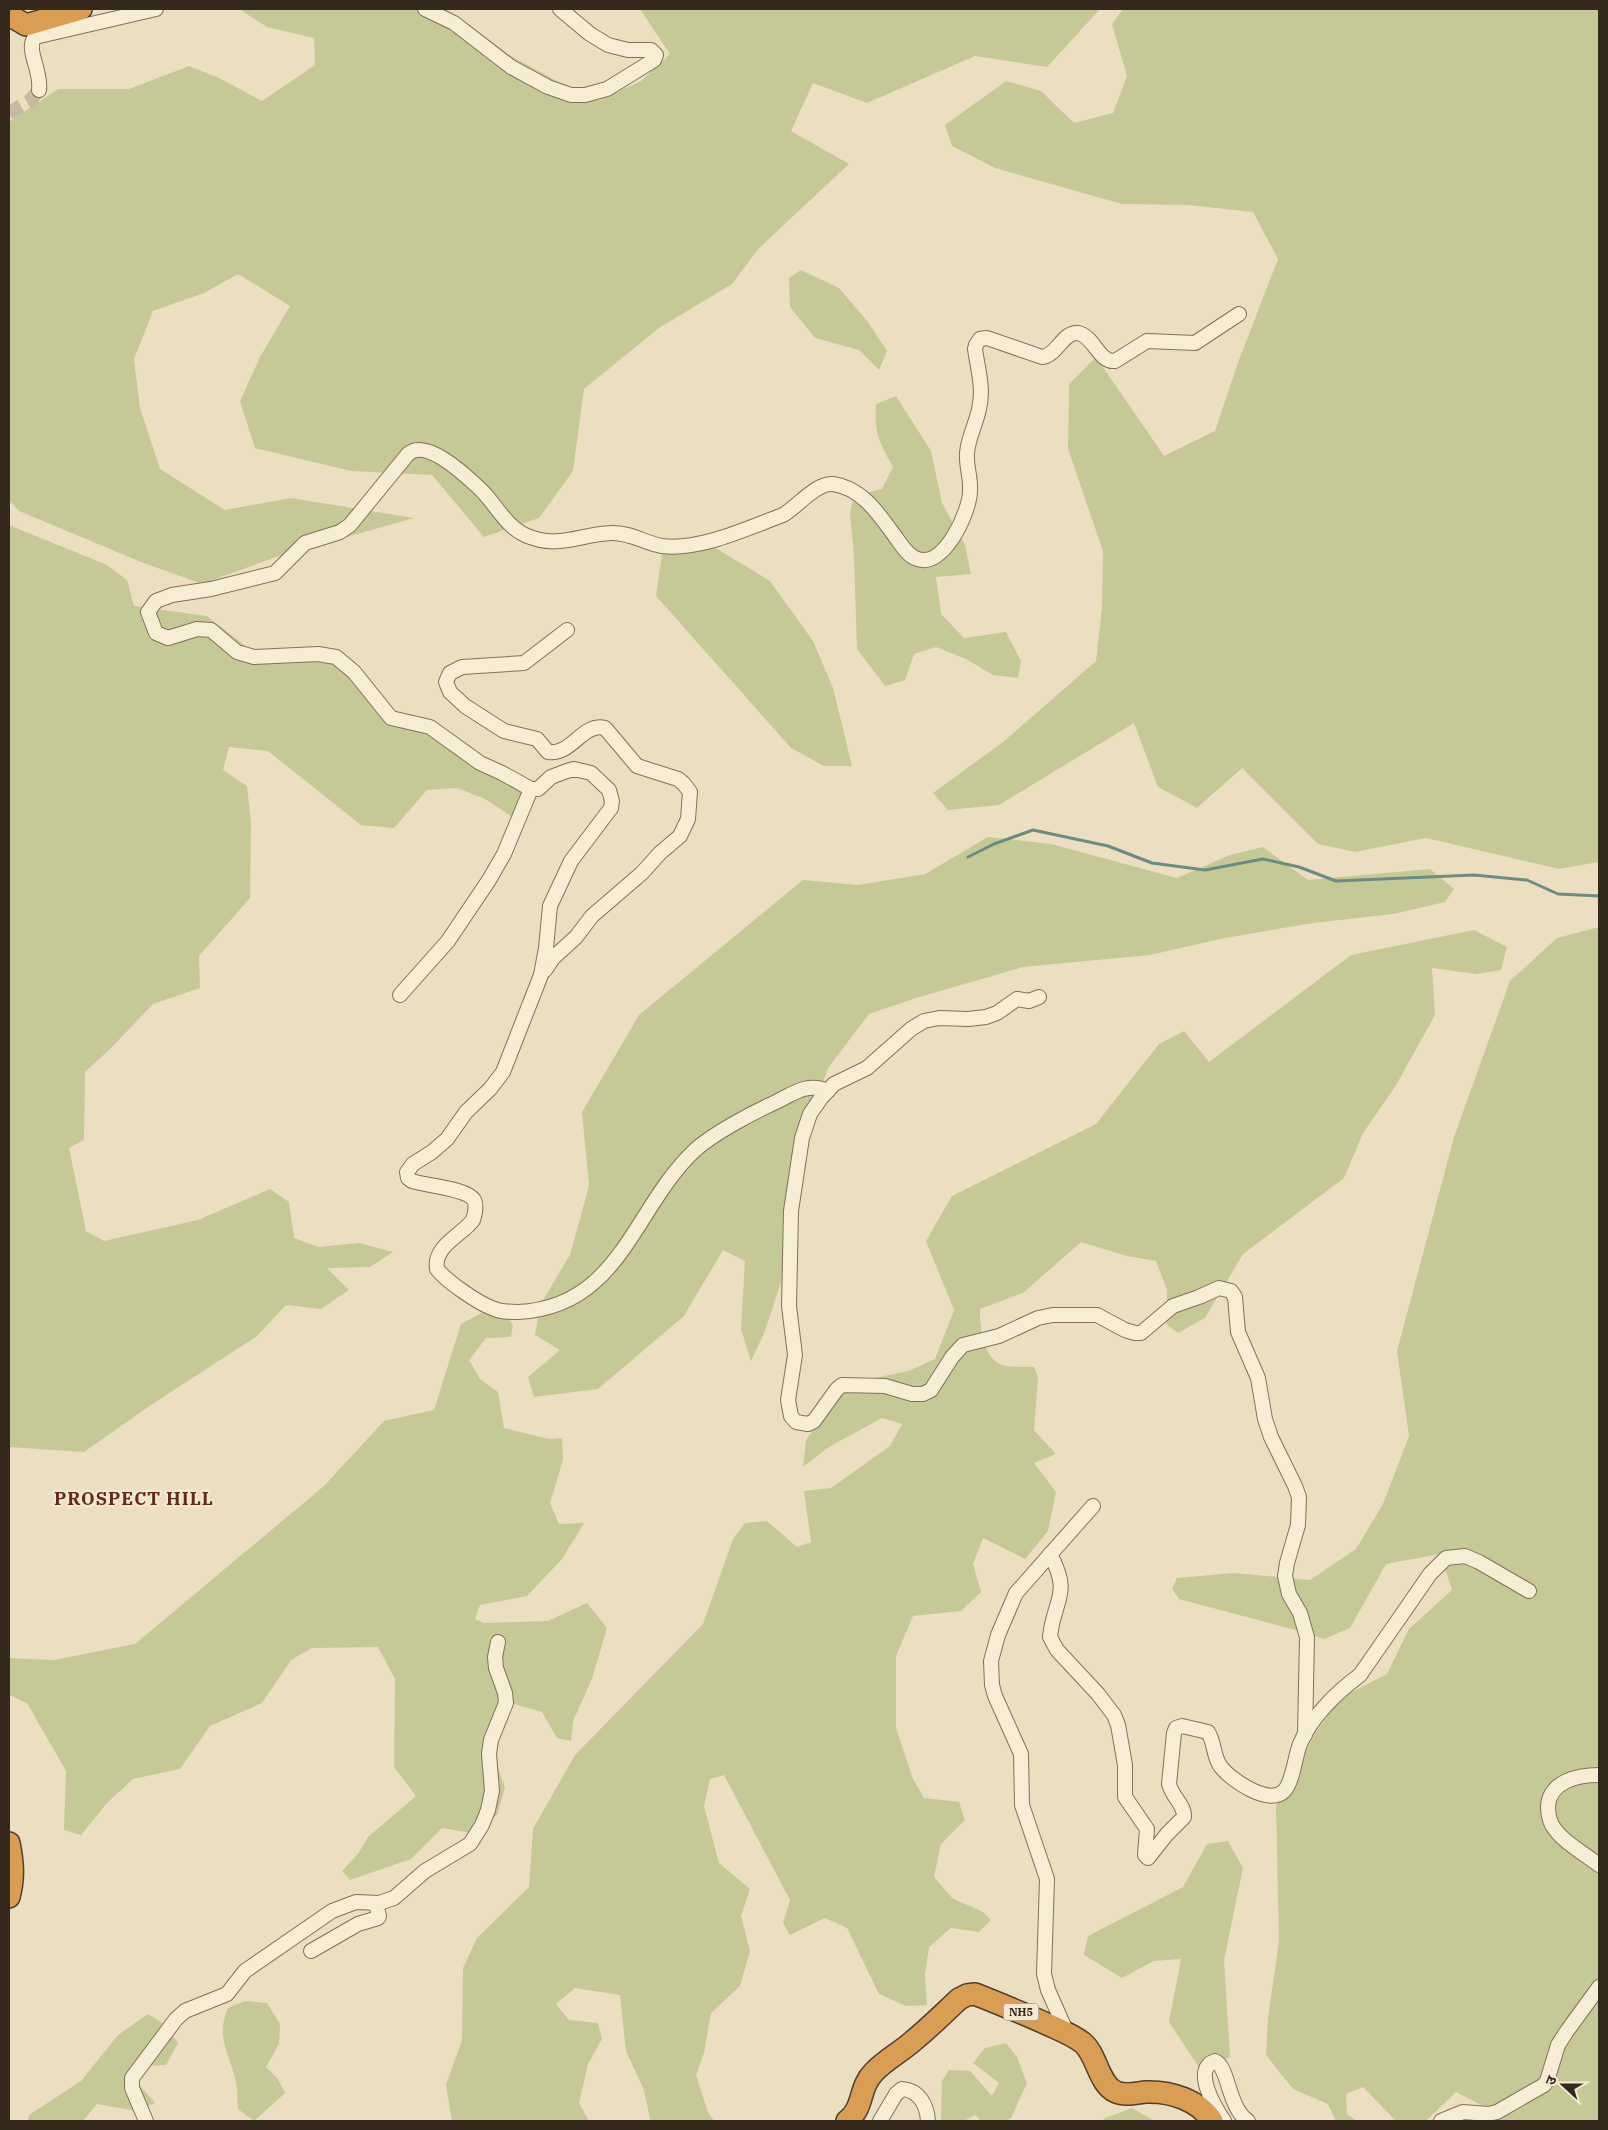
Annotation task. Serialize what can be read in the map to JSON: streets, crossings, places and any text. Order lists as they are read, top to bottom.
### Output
{
  "streets": {
    "highway": ["NH5"]
  },
  "districts": ["PROSPECT HILL"],
  "north": "left"
}
